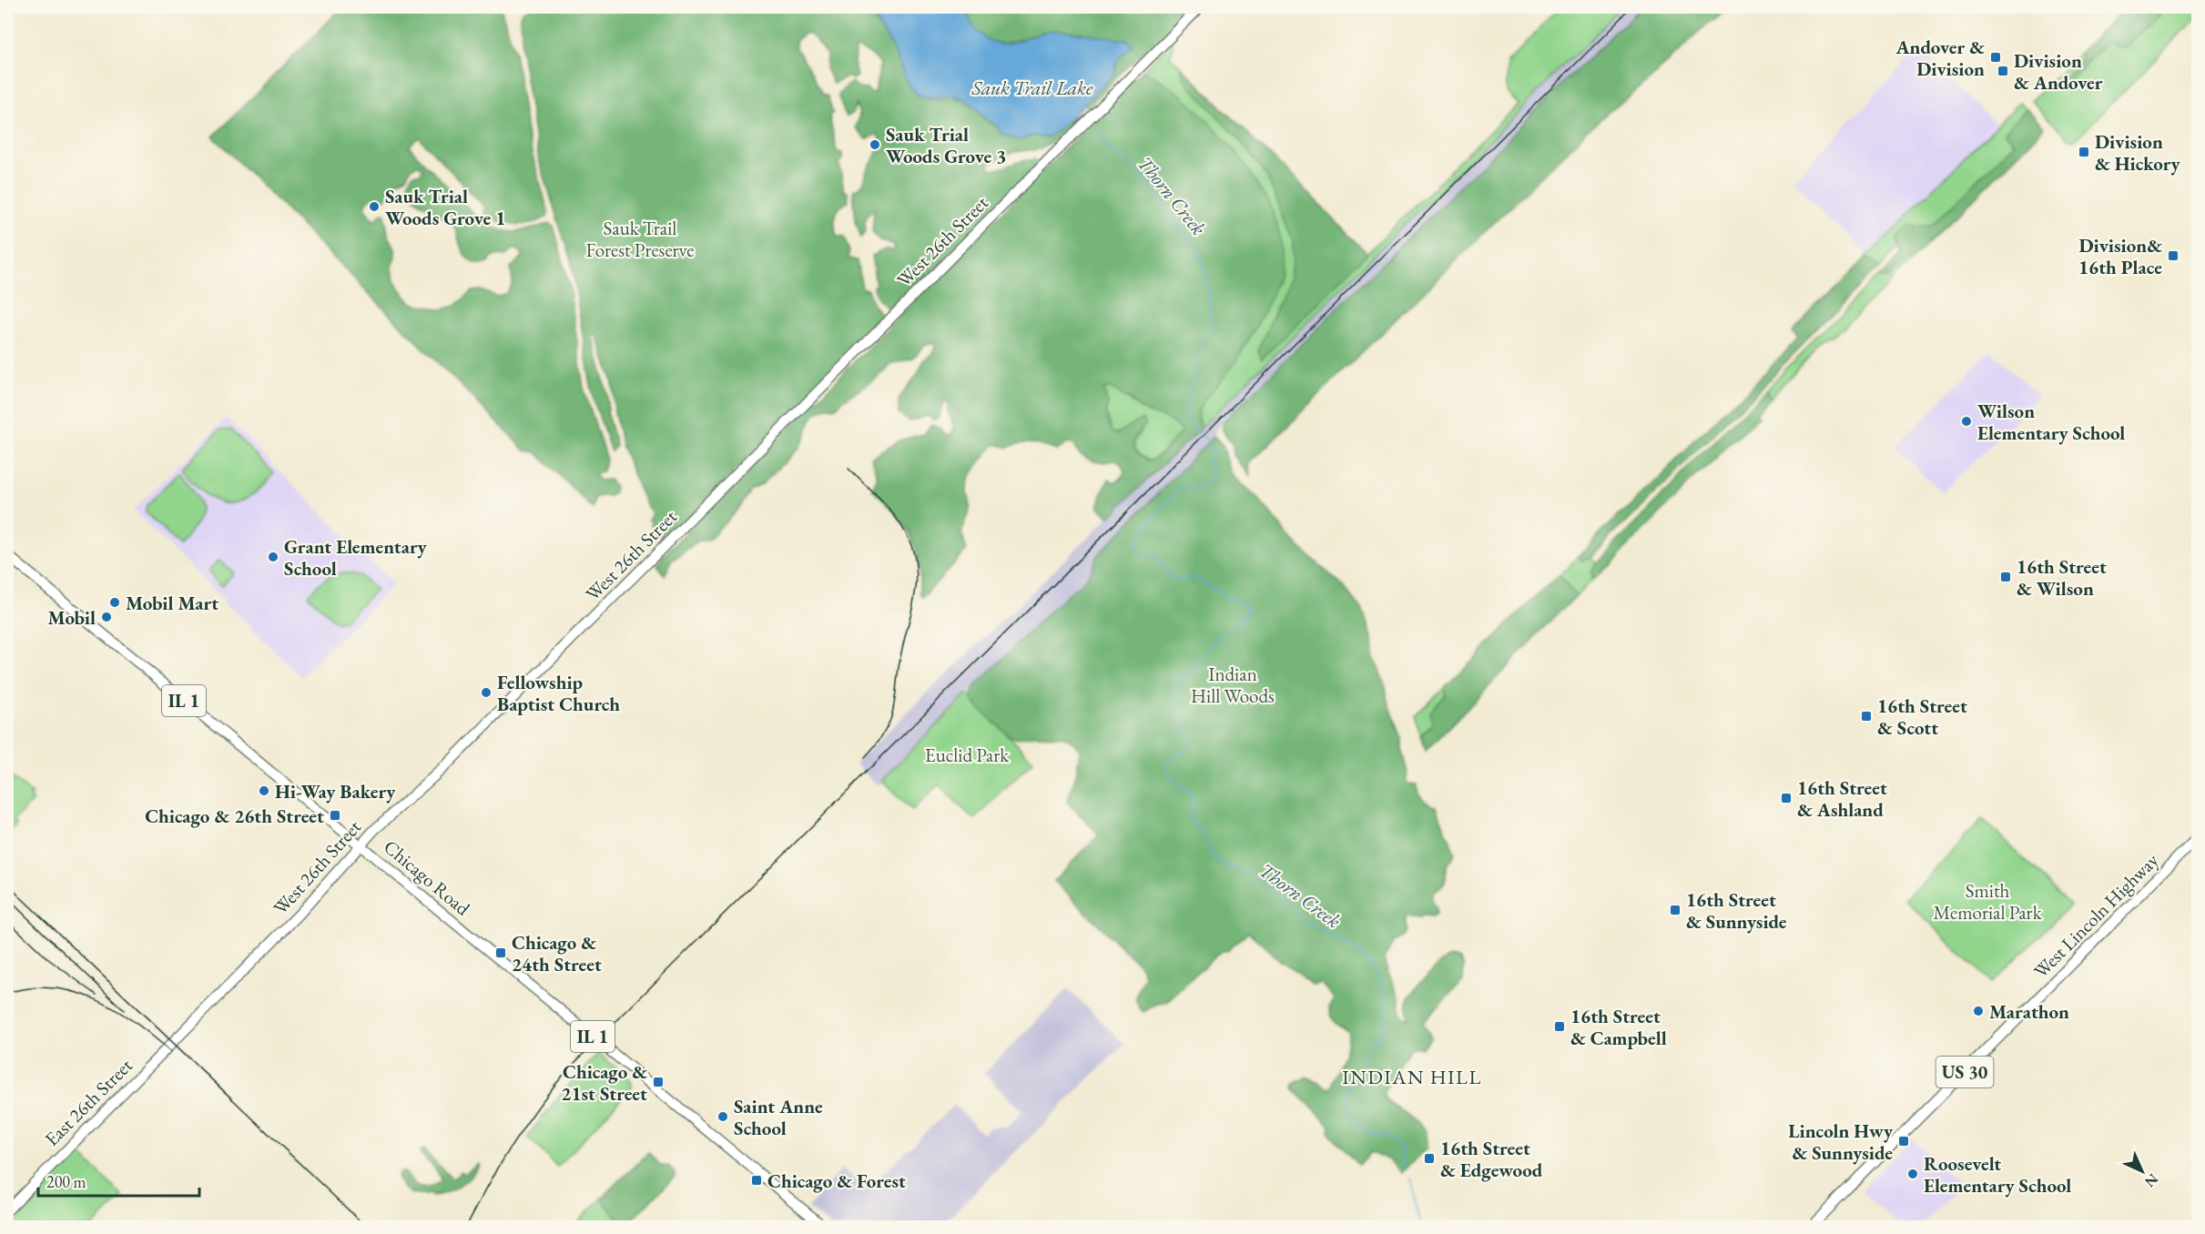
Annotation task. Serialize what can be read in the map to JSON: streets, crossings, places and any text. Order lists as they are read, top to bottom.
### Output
{
  "streets": {
    "street": [
      "West 26th Street",
      "IL 1",
      "Chicago Road",
      "West Lincoln Highway",
      "US 30",
      "East 26th Street"
    ]
  },
  "crossings": [
    ["West 26th Street", "Chicago Road"],
    ["West 26th Street", "East 26th Street"]
  ],
  "districts": ["INDIAN HILL"],
  "water": ["Sauk Trail Lake", "Thorn Creek"],
  "parks": [
    "Sauk Trail Forest Preserve",
    "Indian Hill Woods",
    "Euclid Park",
    "Smith Memorial Park"
  ],
  "places": {
    "transit": [
      "Andover & Division",
      "Division & Andover",
      "Division & Hickory",
      "Division& 16th Place",
      "16th Street & Wilson",
      "16th Street & Scott",
      "16th Street & Ashland",
      "Chicago & 26th Street",
      "16th Street & Sunnyside",
      "Chicago & 24th Street",
      "16th Street & Campbell",
      "Chicago & 21st Street",
      "Lincoln Hwy & Sunnyside",
      "16th Street & Edgewood",
      "Chicago & Forest"
    ],
    "other": [
      "Sauk Trial Woods Grove 3",
      "Sauk Trial Woods Grove 1",
      "Wilson Elementary School",
      "Grant Elementary School",
      "Mobil Mart",
      "Mobil",
      "Fellowship Baptist Church",
      "Hi-Way Bakery",
      "Marathon",
      "Saint Anne School",
      "Roosevelt Elementary School"
    ]
  },
  "scale_bar": "200 m",
  "north": "bottom right"
}
